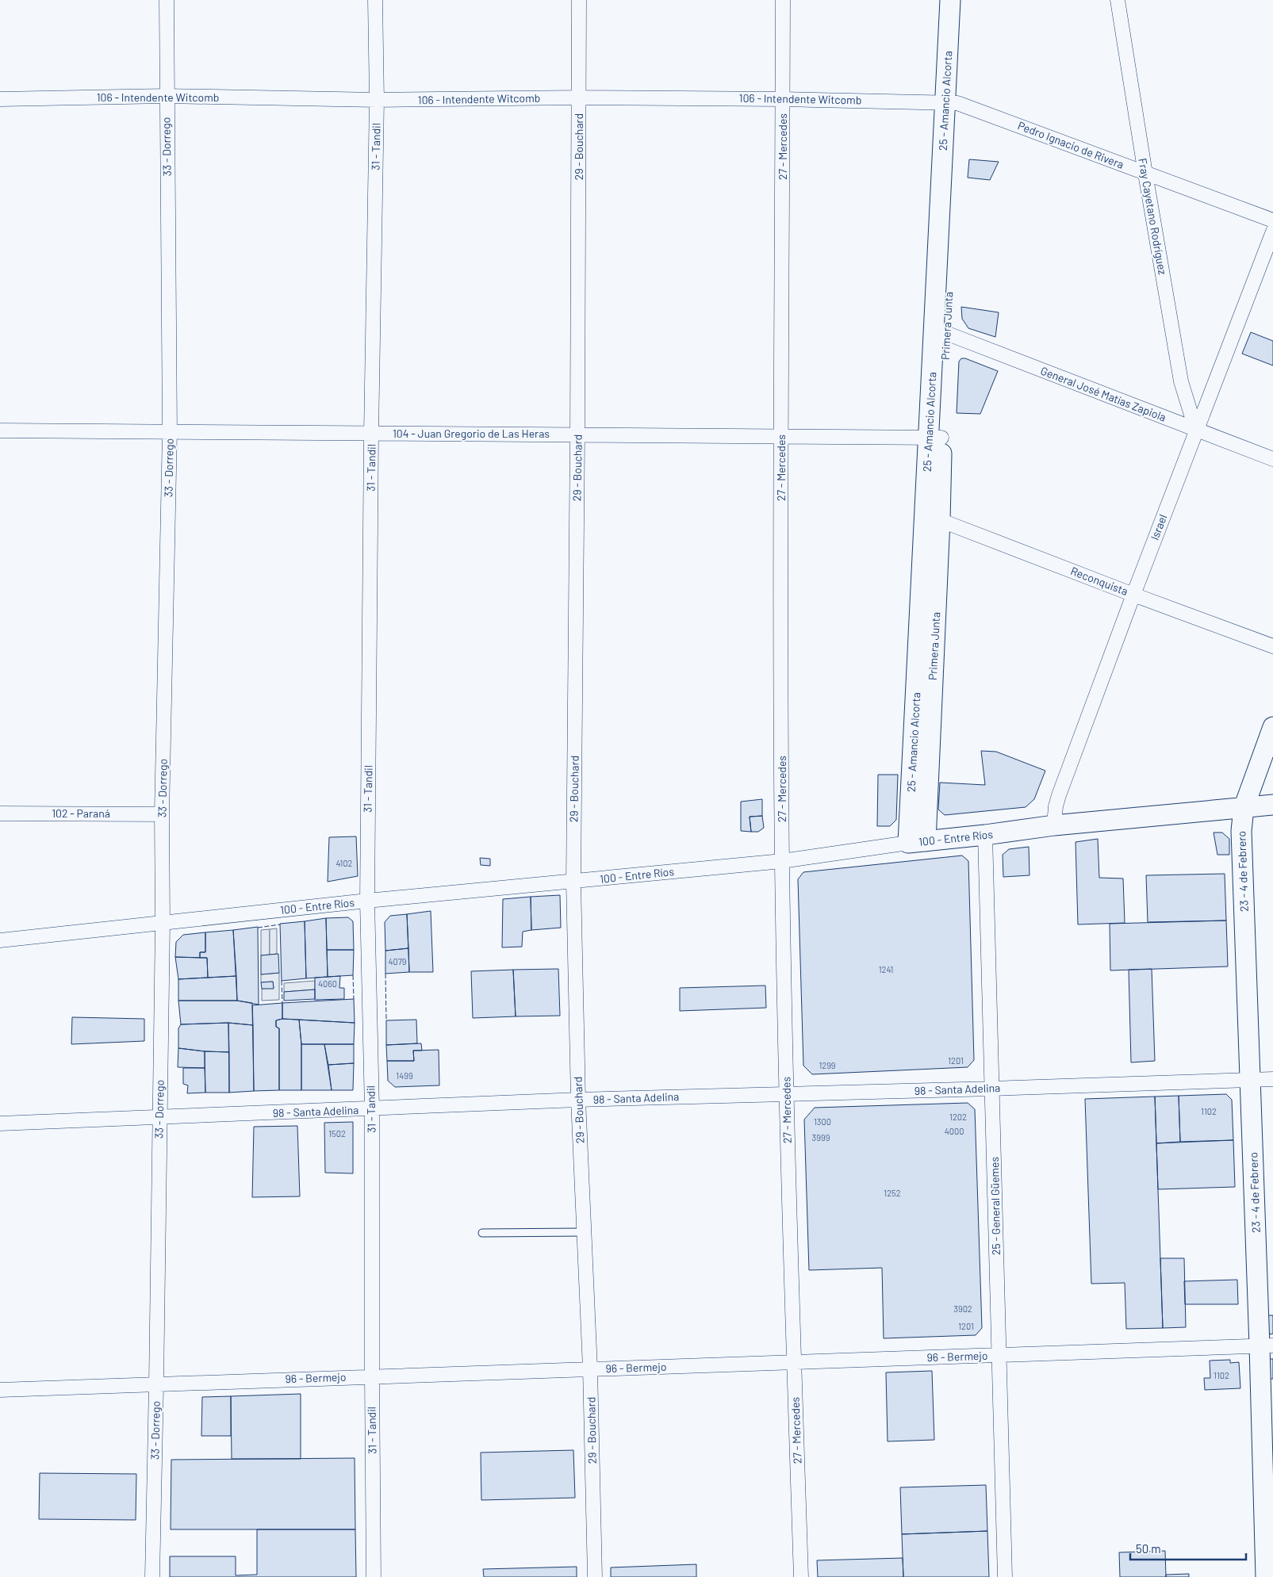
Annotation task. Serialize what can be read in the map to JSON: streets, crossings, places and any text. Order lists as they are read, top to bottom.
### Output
{
  "streets": {
    "main road": [
      "25 - Amancio Alcorta",
      "Primera Junta",
      "100 - Entre Ríos",
      "23 - 4 de Febrero"
    ],
    "street": [
      "106 - Intendente Witcomb",
      "Pedro Ignacio de Rivera",
      "33 - Dorrego",
      "31 - Tandil",
      "29 - Bouchard",
      "27 - Mercedes",
      "Fray Cayetano Rodríguez",
      "General José Matías Zapiola",
      "104 - Juan Gregorio de Las Heras",
      "Israel",
      "Reconquista",
      "102 - Paraná",
      "98 - Santa Adelina",
      "25 - General Güemes",
      "96 - Bermejo"
    ]
  },
  "crossings": [
    ["106 - Intendente Witcomb", "25 - Amancio Alcorta"],
    ["106 - Intendente Witcomb", "Pedro Ignacio de Rivera"],
    ["106 - Intendente Witcomb", "33 - Dorrego"],
    ["106 - Intendente Witcomb", "31 - Tandil"],
    ["106 - Intendente Witcomb", "29 - Bouchard"],
    ["106 - Intendente Witcomb", "27 - Mercedes"],
    ["106 - Intendente Witcomb", "Primera Junta"],
    ["25 - Amancio Alcorta", "Pedro Ignacio de Rivera"],
    ["25 - Amancio Alcorta", "Primera Junta"],
    ["Pedro Ignacio de Rivera", "Fray Cayetano Rodríguez"],
    ["Pedro Ignacio de Rivera", "Primera Junta"],
    ["33 - Dorrego", "104 - Juan Gregorio de Las Heras"],
    ["33 - Dorrego", "102 - Paraná"],
    ["33 - Dorrego", "100 - Entre Ríos"],
    ["33 - Dorrego", "98 - Santa Adelina"],
    ["33 - Dorrego", "96 - Bermejo"],
    ["31 - Tandil", "104 - Juan Gregorio de Las Heras"],
    ["31 - Tandil", "100 - Entre Ríos"],
    ["31 - Tandil", "98 - Santa Adelina"],
    ["31 - Tandil", "96 - Bermejo"],
    ["29 - Bouchard", "104 - Juan Gregorio de Las Heras"],
    ["29 - Bouchard", "100 - Entre Ríos"],
    ["29 - Bouchard", "98 - Santa Adelina"],
    ["29 - Bouchard", "96 - Bermejo"],
    ["27 - Mercedes", "104 - Juan Gregorio de Las Heras"],
    ["27 - Mercedes", "100 - Entre Ríos"],
    ["27 - Mercedes", "98 - Santa Adelina"],
    ["27 - Mercedes", "96 - Bermejo"],
    ["Fray Cayetano Rodríguez", "General José Matías Zapiola"],
    ["Fray Cayetano Rodríguez", "Israel"],
    ["Primera Junta", "General José Matías Zapiola"],
    ["Primera Junta", "104 - Juan Gregorio de Las Heras"],
    ["Primera Junta", "Reconquista"],
    ["Primera Junta", "100 - Entre Ríos"],
    ["General José Matías Zapiola", "Israel"],
    ["Israel", "Reconquista"],
    ["Israel", "100 - Entre Ríos"],
    ["100 - Entre Ríos", "23 - 4 de Febrero"],
    ["100 - Entre Ríos", "25 - General Güemes"],
    ["23 - 4 de Febrero", "98 - Santa Adelina"],
    ["23 - 4 de Febrero", "96 - Bermejo"],
    ["98 - Santa Adelina", "25 - General Güemes"],
    ["25 - General Güemes", "96 - Bermejo"]
  ],
  "house_numbers": [
    "4102",
    "4079",
    "1241",
    "4060",
    "1201",
    "1299",
    "1499",
    "1102",
    "1202",
    "1300",
    "4000",
    "1502",
    "3999",
    "1252",
    "3902",
    "1201",
    "1102"
  ],
  "scale_bar": "50 m"
}
